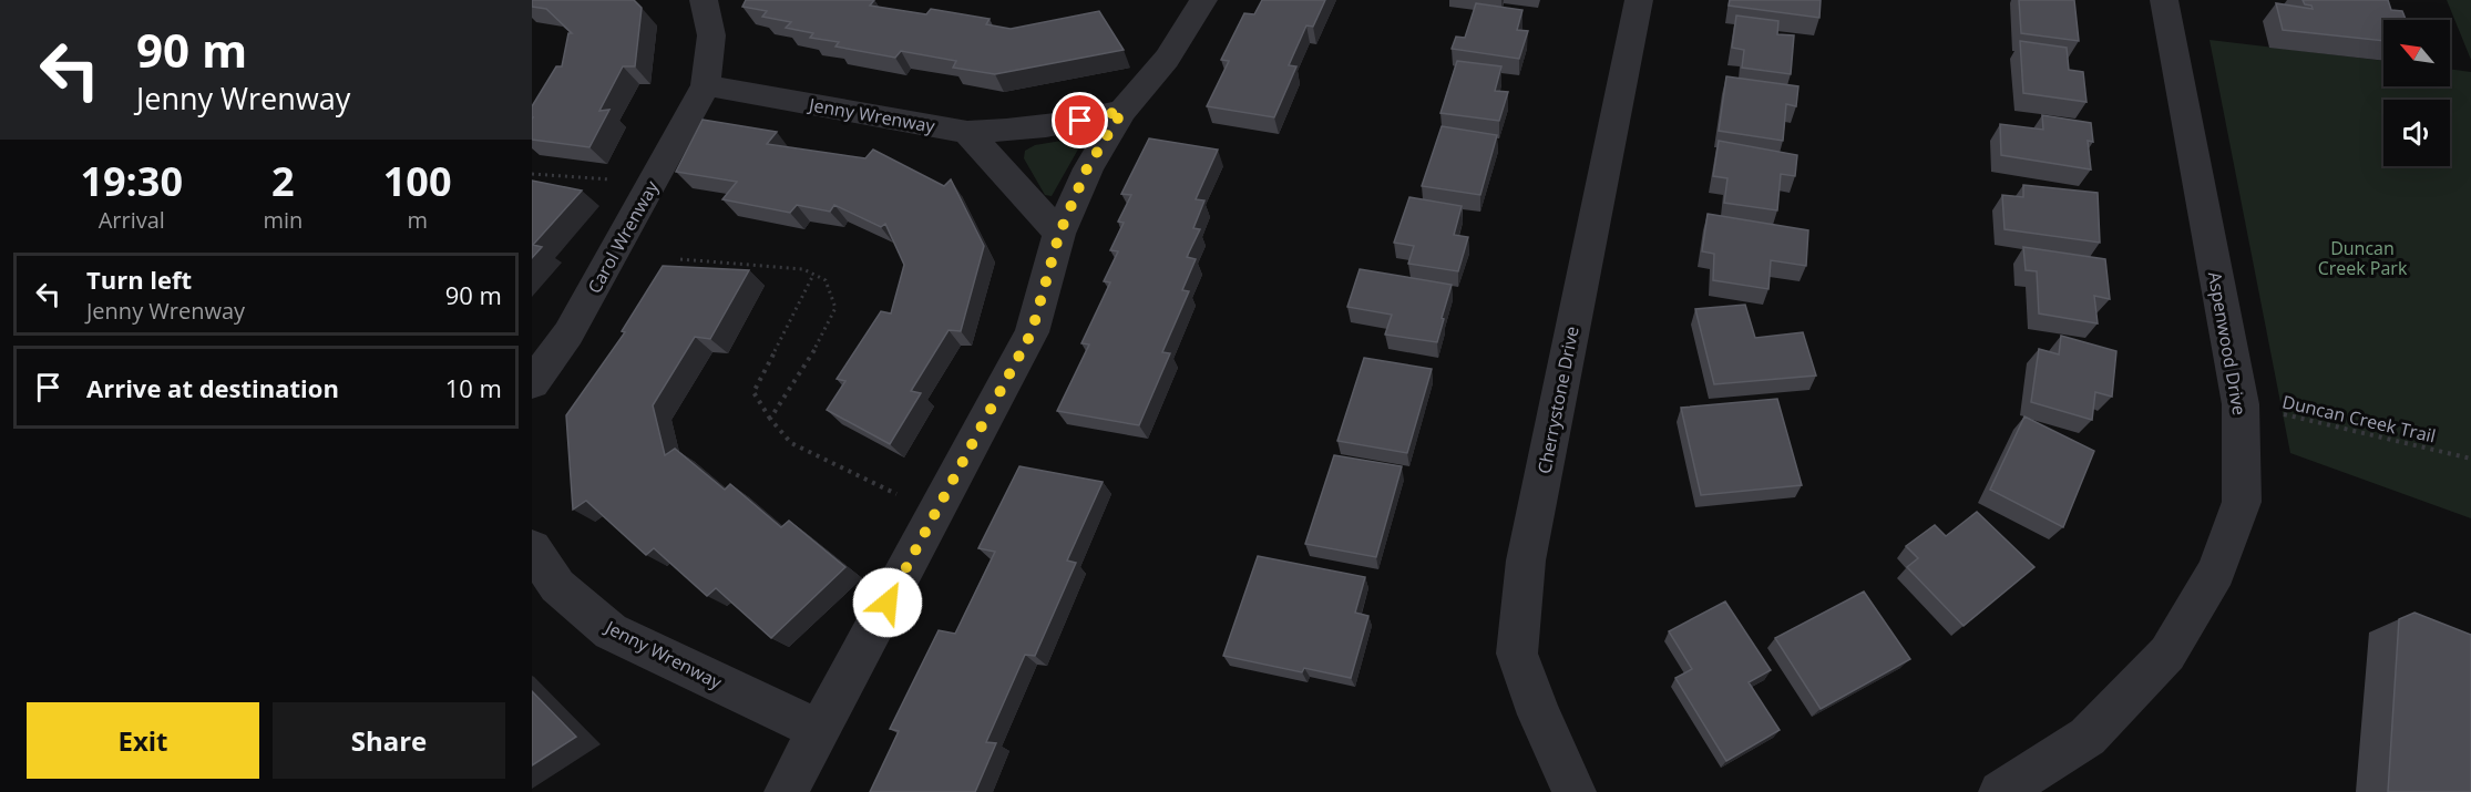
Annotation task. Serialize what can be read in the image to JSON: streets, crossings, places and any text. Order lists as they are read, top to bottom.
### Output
{
  "streets": {
    "street": [
      "Jenny Wrenway",
      "Carol Wrenway",
      "Aspenwood Drive",
      "Cherrystone Drive"
    ],
    "path": ["Duncan Creek Trail"]
  },
  "crossings": [
    ["Jenny Wrenway", "Carol Wrenway"],
    ["Aspenwood Drive", "Duncan Creek Trail"]
  ],
  "parks": ["Duncan Creek Park"],
  "north": "top left",
  "page": {
    "turn": ["90 m", "Jenny Wrenway"],
    "eta": [
      "19:30",
      "Arrival",
      "2",
      "min",
      "100",
      "m"
    ],
    "list": [
      {
        "name": "Turn left",
        "note": "Jenny Wrenway",
        "value": "90 m"
      },
      {
        "name": "Arrive at destination",
        "value": "10 m"
      }
    ],
    "buttons": ["Exit", "Share"]
  }
}
